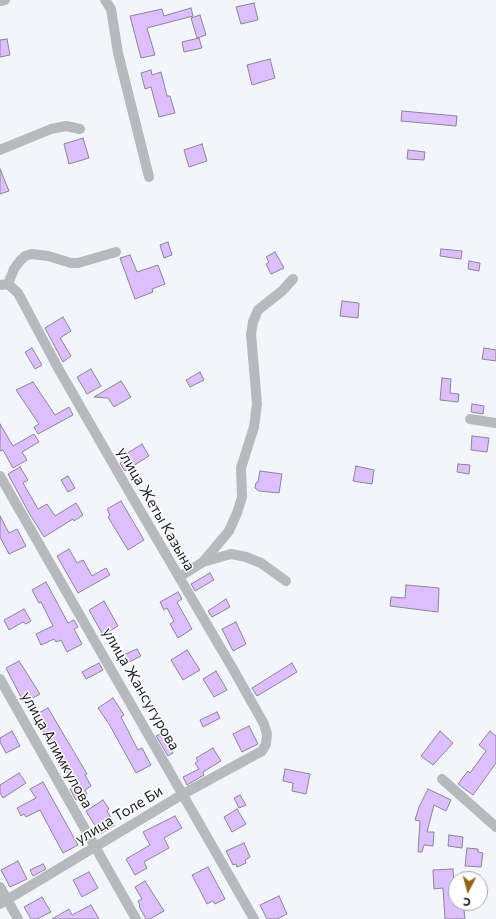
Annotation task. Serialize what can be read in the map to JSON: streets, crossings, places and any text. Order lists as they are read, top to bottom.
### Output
{
  "streets": {
    "street": [
      "улица Жеты Казына",
      "улица Жансугурова",
      "улица Алимкулова",
      "улица Толе Би"
    ]
  },
  "crossings": [
    ["улица Жеты Казына", "улица Толе Би"],
    ["улица Жансугурова", "улица Толе Би"],
    ["улица Алимкулова", "улица Толе Би"]
  ],
  "north": "bottom"
}
